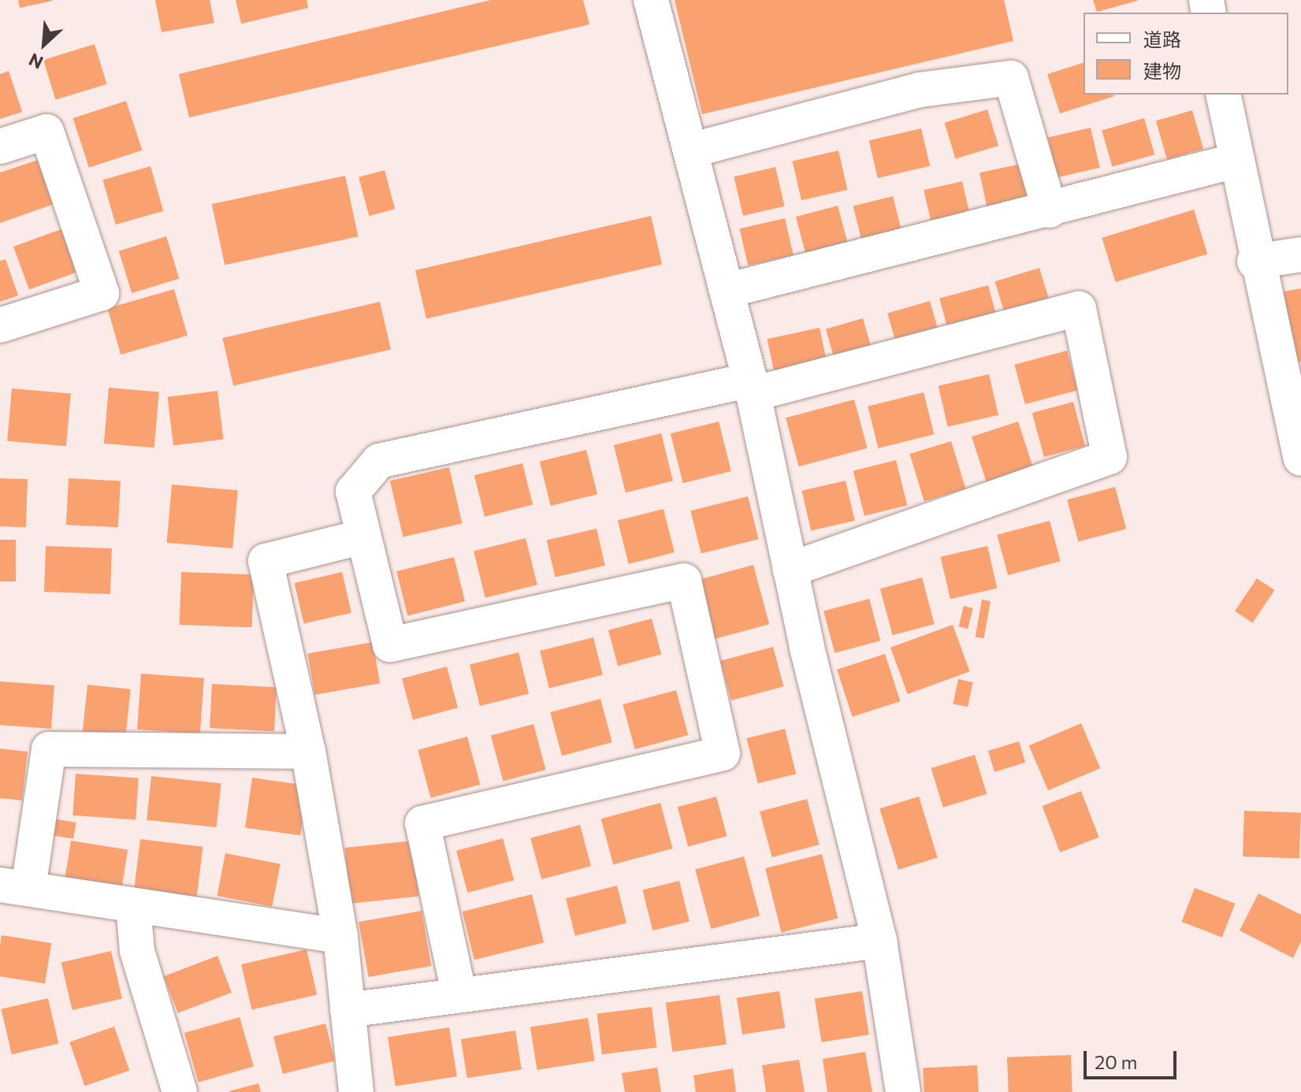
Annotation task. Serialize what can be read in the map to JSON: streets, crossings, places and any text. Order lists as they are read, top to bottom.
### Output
{
  "legend": ["道路", "建物"],
  "scale_bar": "20 m",
  "north": "bottom left"
}
